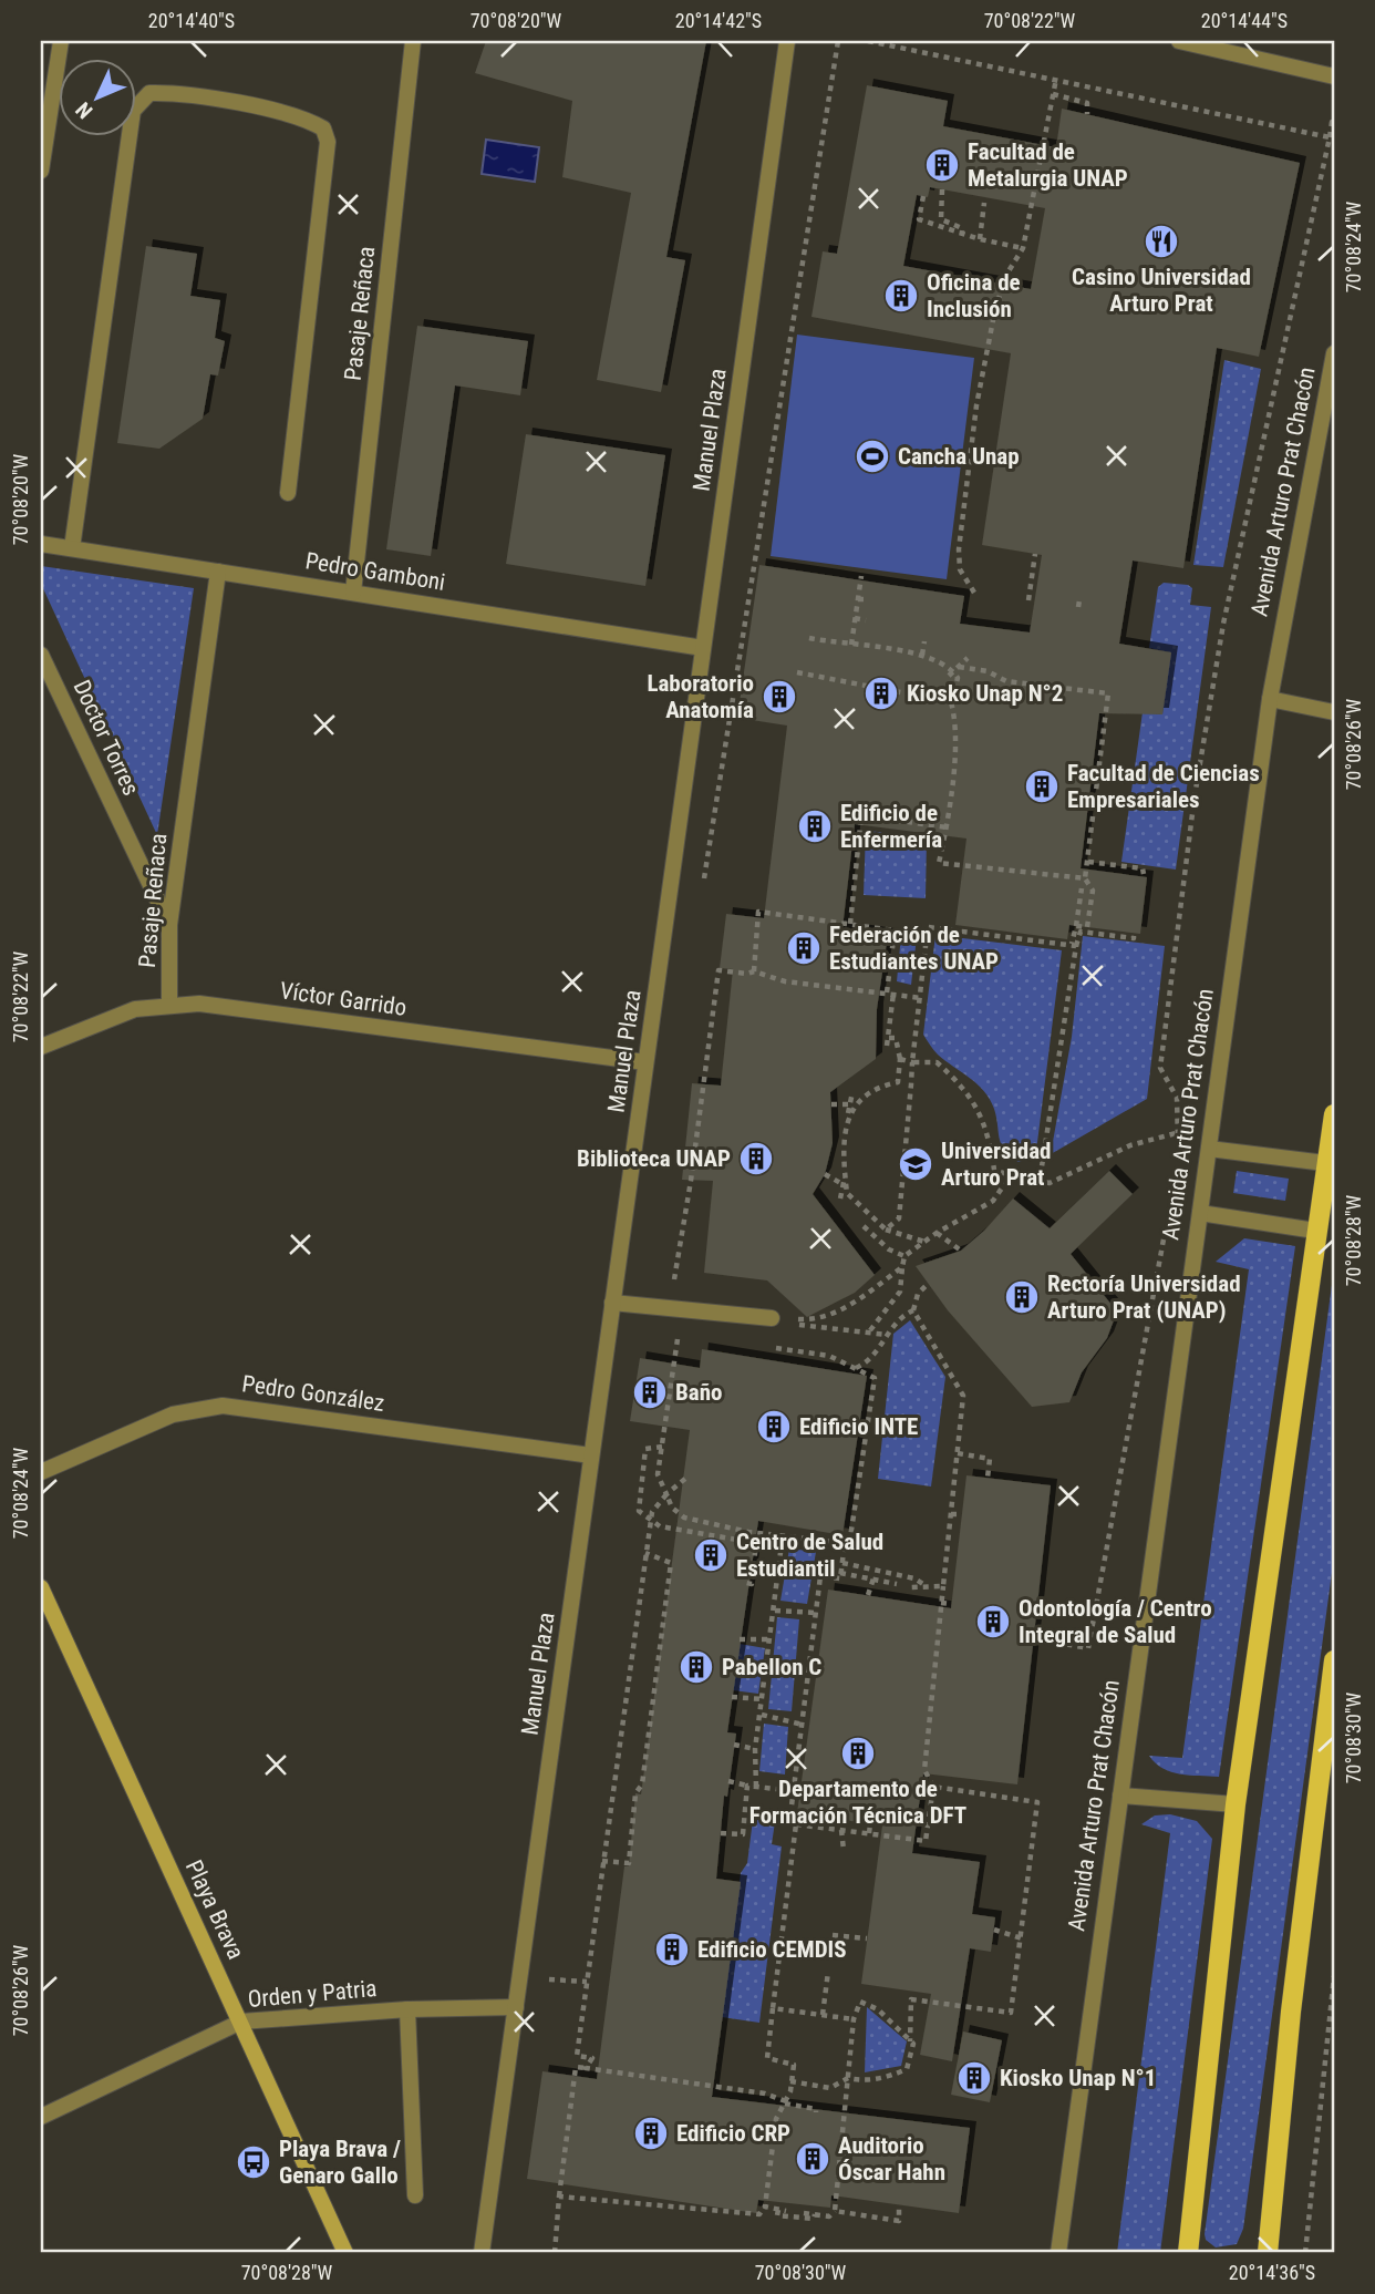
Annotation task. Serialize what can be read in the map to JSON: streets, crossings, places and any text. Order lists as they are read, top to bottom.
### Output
{
  "streets": {
    "street": [
      "Pasaje Reñaca",
      "Manuel Plaza",
      "Avenida Arturo Prat Chacón",
      "Pedro Gamboni",
      "Doctor Torres",
      "Víctor Garrido",
      "Pedro González",
      "Playa Brava",
      "Orden y Patria"
    ]
  },
  "crossings": [
    ["Pasaje Reñaca", "Pedro Gamboni"],
    ["Pasaje Reñaca", "Doctor Torres"],
    ["Pasaje Reñaca", "Víctor Garrido"],
    ["Manuel Plaza", "Pedro Gamboni"],
    ["Manuel Plaza", "Víctor Garrido"],
    ["Manuel Plaza", "Pedro González"],
    ["Manuel Plaza", "Orden y Patria"],
    ["Playa Brava", "Orden y Patria"]
  ],
  "places": {
    "building": [
      "Facultad de Metalurgia UNAP",
      "Oficina de Inclusión",
      "Kiosko Unap N°2",
      "Laboratorio Anatomía",
      "Facultad de Ciencias Empresariales",
      "Edificio de Enfermería",
      "Federación de Estudiantes UNAP",
      "Biblioteca UNAP",
      "Rectoría Universidad Arturo Prat (UNAP)",
      "Baño",
      "Edificio INTE",
      "Centro de Salud Estudiantil",
      "Odontología / Centro Integral de Salud",
      "Pabellon C",
      "Departamento de Formación Técnica DFT",
      "Edificio CEMDIS",
      "Kiosko Unap N°1",
      "Edificio CRP",
      "Auditorio Óscar Hahn"
    ],
    "restaurant": ["Casino Universidad Arturo Prat"],
    "sports": ["Cancha Unap"],
    "school or university": ["Universidad Arturo Prat"],
    "bus stop": ["Playa Brava / Genaro Gallo"]
  },
  "north": "bottom left",
  "coordinates": [
    "20°14'40\"S",
    "70°08'20\"W",
    "20°14'42\"S",
    "70°08'22\"W",
    "20°14'44\"S",
    "70°08'24\"W",
    "70°08'26\"W",
    "70°08'28\"W",
    "70°08'30\"W",
    "20°14'36\"S"
  ]
}
